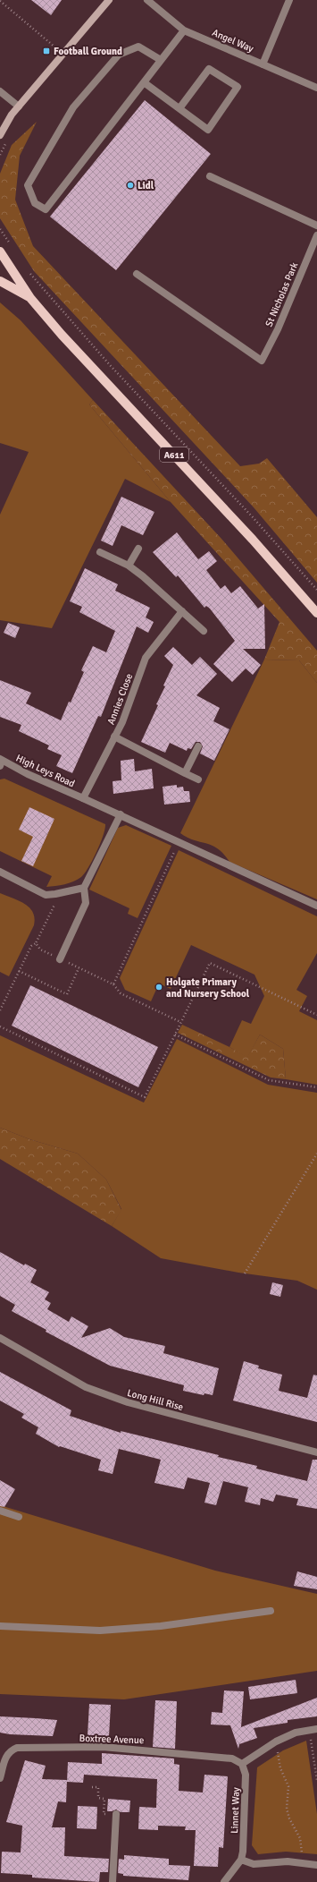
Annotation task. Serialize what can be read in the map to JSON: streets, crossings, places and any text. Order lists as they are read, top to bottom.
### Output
{
  "streets": {
    "main road": ["A611"],
    "street": [
      "Angel Way",
      "St Nicholas Park",
      "Annies Close",
      "High Leys Road",
      "Long Hill Rise",
      "Boxtree Avenue",
      "Linnet Way"
    ]
  },
  "crossings": [
    ["Annies Close", "High Leys Road"],
    ["Boxtree Avenue", "Linnet Way"]
  ],
  "places": {
    "transit": ["Football Ground"],
    "other": ["Lidl", "Holgate Primary and Nursery School"]
  }
}
